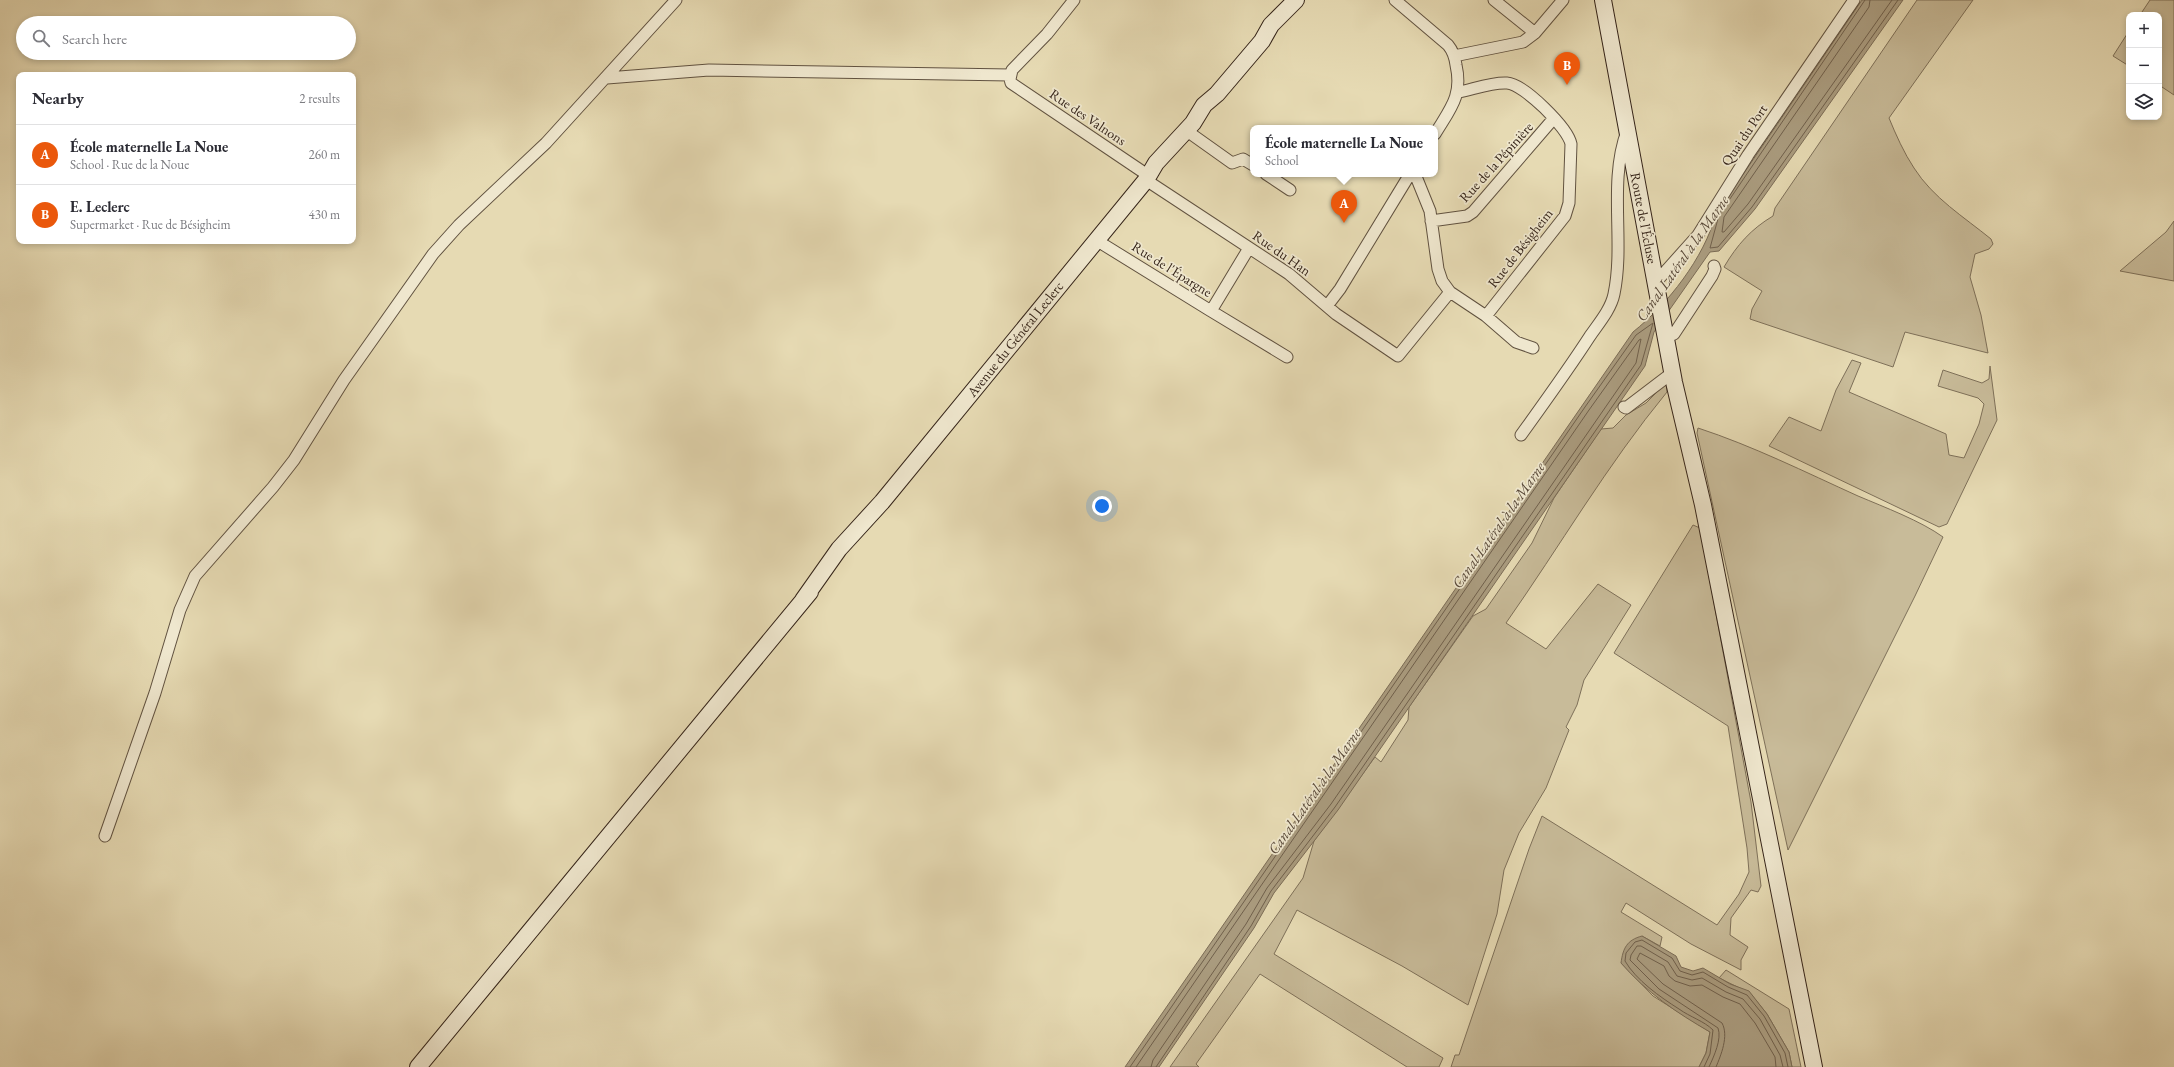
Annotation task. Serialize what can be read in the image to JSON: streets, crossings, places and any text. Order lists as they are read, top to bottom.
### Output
{
  "streets": {
    "main road": ["Route de l'Écluse", "Avenue du Général Leclerc"],
    "street": [
      "Rue des Valnons",
      "Quai du Port",
      "Rue de la Pépinière",
      "Rue de Bésigheim",
      "Rue du Han",
      "Rue de l'Épargne"
    ]
  },
  "crossings": [
    ["Rue des Valnons", "Rue du Han"],
    ["Rue des Valnons", "Avenue du Général Leclerc"],
    ["Quai du Port", "Route de l'Écluse"],
    ["Rue de la Pépinière", "Rue de Bésigheim"],
    ["Rue du Han", "Rue de l'Épargne"],
    ["Rue du Han", "Avenue du Général Leclerc"],
    ["Rue de l'Épargne", "Avenue du Général Leclerc"]
  ],
  "water": ["Canal Latéral à la Marne"],
  "page": {
    "map_buttons": ["+", "−"],
    "search": "Search here",
    "pins": ["B", "A"],
    "heading": ["Nearby", "2 results"],
    "list": [
      {
        "mark": "A",
        "name": "École maternelle La Noue",
        "note": "School · Rue de la Noue",
        "value": "260 m"
      },
      {
        "mark": "B",
        "name": "E. Leclerc",
        "note": "Supermarket · Rue de Bésigheim",
        "value": "430 m"
      }
    ],
    "popup": ["École maternelle La Noue", "School"]
  }
}
